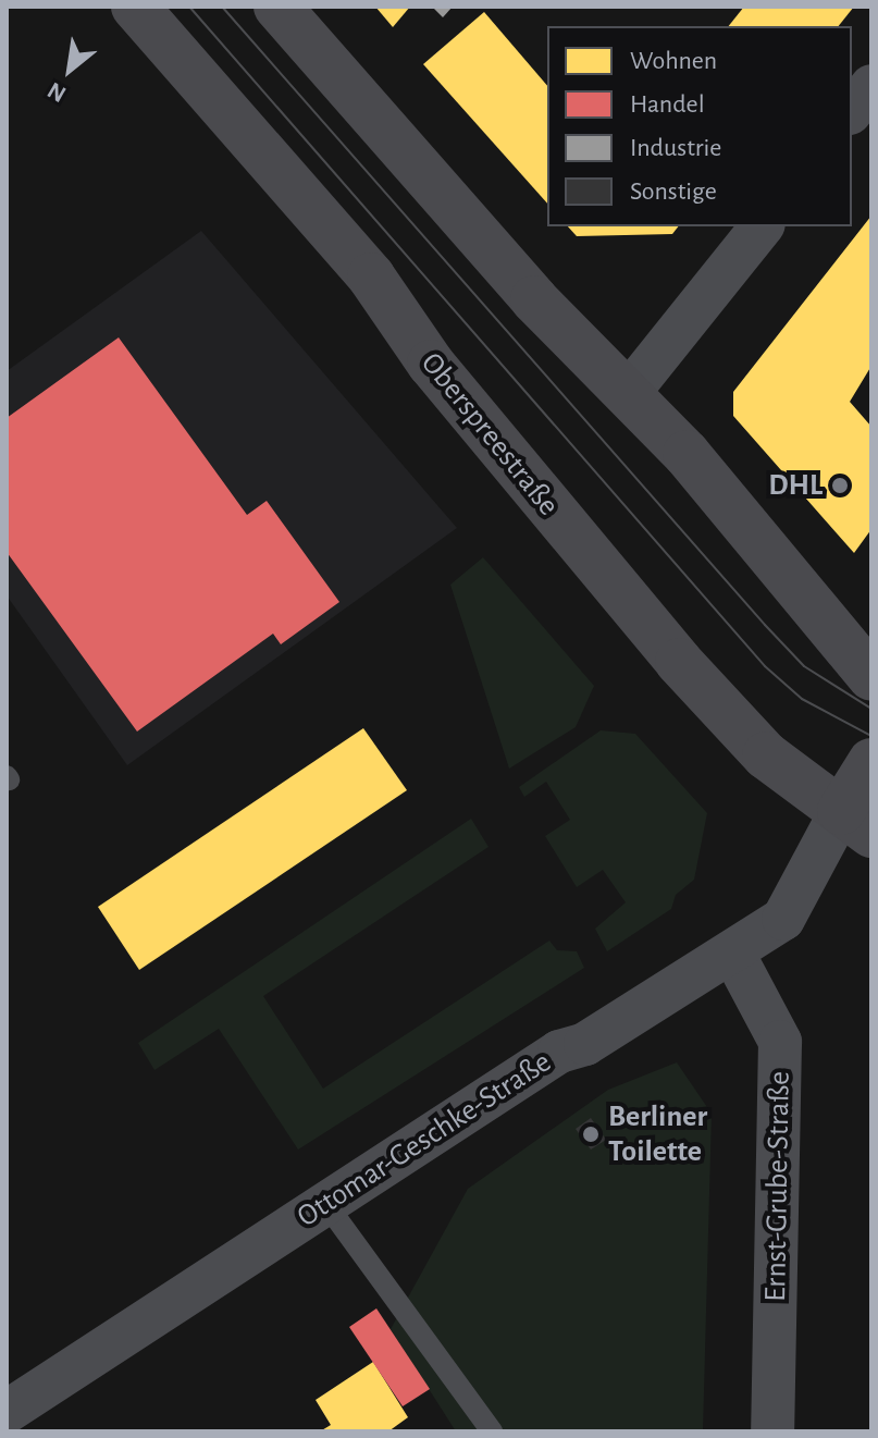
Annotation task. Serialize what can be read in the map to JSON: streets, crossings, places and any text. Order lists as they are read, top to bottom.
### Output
{
  "streets": {
    "main road": ["Oberspreestraße", "Ottomar-Geschke-Straße"],
    "street": ["Ernst-Grube-Straße"]
  },
  "crossings": [
    ["Oberspreestraße", "Ottomar-Geschke-Straße"],
    ["Ottomar-Geschke-Straße", "Ernst-Grube-Straße"]
  ],
  "places": ["DHL", "Berliner Toilette"],
  "legend": [
    "Wohnen",
    "Handel",
    "Industrie",
    "Sonstige"
  ],
  "north": "bottom left"
}
